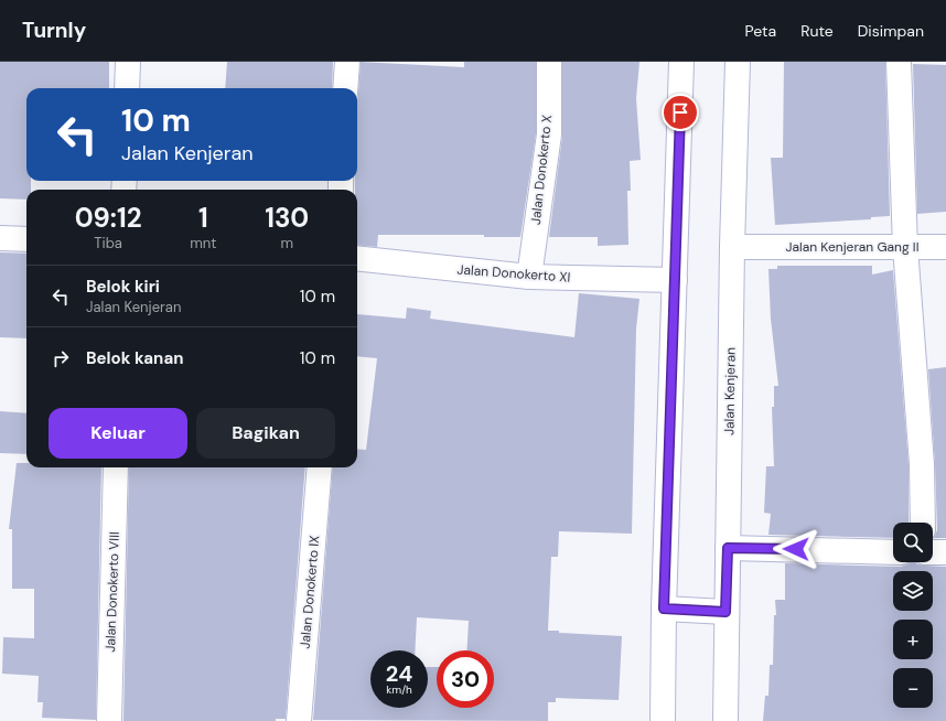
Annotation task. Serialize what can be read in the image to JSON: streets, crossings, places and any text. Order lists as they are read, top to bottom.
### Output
{
  "streets": {
    "main road": [
      "Jalan Donokerto X",
      "Jalan Kenjeran Gang II",
      "Jalan Donokerto XI",
      "Jalan Kenjeran",
      "Jalan Donokerto VIII",
      "Jalan Donokerto IX"
    ]
  },
  "crossings": [
    ["Jalan Donokerto X", "Jalan Donokerto XI"],
    ["Jalan Kenjeran Gang II", "Jalan Kenjeran"]
  ],
  "page": {
    "header": "Turnly",
    "nav": ["Peta", "Rute", "Disimpan"],
    "turn": ["10 m", "Jalan Kenjeran"],
    "eta": [
      "09:12",
      "Tiba",
      "1",
      "mnt",
      "130",
      "m"
    ],
    "list": [
      {
        "name": "Belok kiri",
        "note": "Jalan Kenjeran",
        "value": "10 m"
      },
      {
        "name": "Belok kanan",
        "value": "10 m"
      }
    ],
    "buttons": ["Keluar", "Bagikan"],
    "map_buttons": ["+", "−"],
    "speed": "24 km/h",
    "limit": "30"
  }
}
